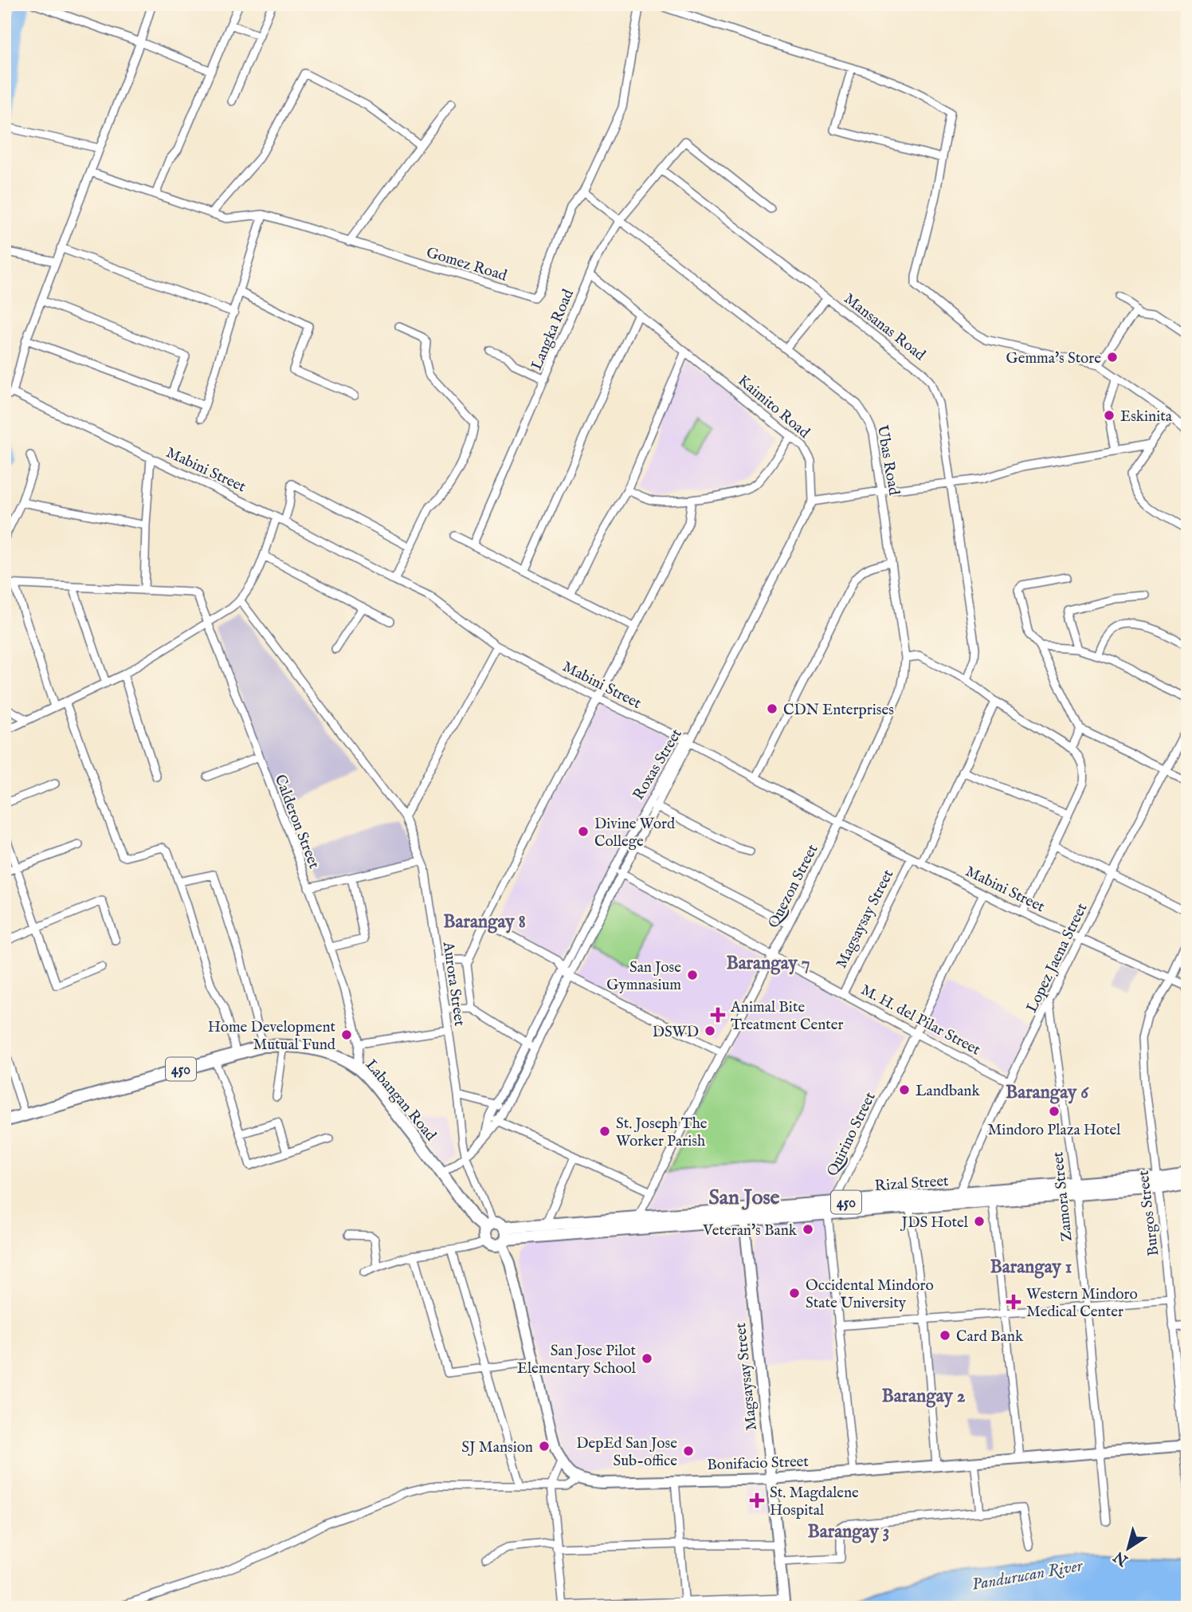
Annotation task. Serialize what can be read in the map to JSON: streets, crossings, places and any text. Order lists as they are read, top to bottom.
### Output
{
  "streets": {
    "main road": ["450", "Labangan Road", "Rizal Street"],
    "street": [
      "Gomez Road",
      "Mansanas Road",
      "Langka Road",
      "Kaimito Road",
      "Ubas Road",
      "Mabini Street",
      "Roxas Street",
      "Calderon Street",
      "Quezon Street",
      "Magsaysay Street",
      "Lopez Jaena Street",
      "Aurora Street",
      "M. H. del Pilar Street",
      "Quirino Street",
      "Zamora Street",
      "Burgos Street",
      "Bonifacio Street"
    ]
  },
  "crossings": [
    ["Gomez Road", "Ubas Road"],
    ["Mansanas Road", "Langka Road"],
    ["Langka Road", "Kaimito Road"],
    ["Langka Road", "Ubas Road"],
    ["Kaimito Road", "Roxas Street"],
    ["Ubas Road", "Mabini Street"],
    ["Ubas Road", "Quezon Street"],
    ["Mabini Street", "Roxas Street"],
    ["Mabini Street", "Quezon Street"],
    ["Mabini Street", "Magsaysay Street"],
    ["Mabini Street", "Lopez Jaena Street"],
    ["Mabini Street", "Quirino Street"],
    ["Mabini Street", "Burgos Street"],
    ["Roxas Street", "Aurora Street"],
    ["Roxas Street", "M. H. del Pilar Street"],
    ["Roxas Street", "Labangan Road"],
    ["Calderon Street", "Labangan Road"],
    ["Quezon Street", "M. H. del Pilar Street"],
    ["Quezon Street", "Rizal Street"],
    ["Magsaysay Street", "M. H. del Pilar Street"],
    ["Magsaysay Street", "Rizal Street"],
    ["Magsaysay Street", "Bonifacio Street"],
    ["Lopez Jaena Street", "M. H. del Pilar Street"],
    ["Lopez Jaena Street", "Rizal Street"],
    ["Lopez Jaena Street", "Zamora Street"],
    ["Aurora Street", "Labangan Road"],
    ["Aurora Street", "Rizal Street"],
    ["M. H. del Pilar Street", "Quirino Street"],
    ["Labangan Road", "Rizal Street"],
    ["Quirino Street", "Rizal Street"],
    ["Rizal Street", "Zamora Street"],
    ["Rizal Street", "Burgos Street"],
    ["Zamora Street", "Bonifacio Street"],
    ["Burgos Street", "Bonifacio Street"]
  ],
  "districts": [
    "Barangay 8",
    "Barangay 7",
    "Barangay 6",
    "San Jose",
    "Barangay 1",
    "Barangay 2",
    "Barangay 3"
  ],
  "water": ["Pandurucan River"],
  "places": {
    "other": [
      "Gemma's Store",
      "Eskinita",
      "CDN Enterprises",
      "Divine Word College",
      "San Jose Gymnasium",
      "DSWD",
      "Home Development Mutual Fund",
      "Landbank",
      "Mindoro Plaza Hotel",
      "St. Joseph The Worker Parish",
      "JDS Hotel",
      "Veteran's Bank",
      "Occidental Mindoro State University",
      "Card Bank",
      "San Jose Pilot Elementary School",
      "SJ Mansion",
      "DepEd San Jose Sub-office"
    ],
    "health": ["Animal Bite Treatment Center", "Western Mindoro Medical Center", "St. Magdalene Hospital"]
  },
  "north": "bottom left"
}
